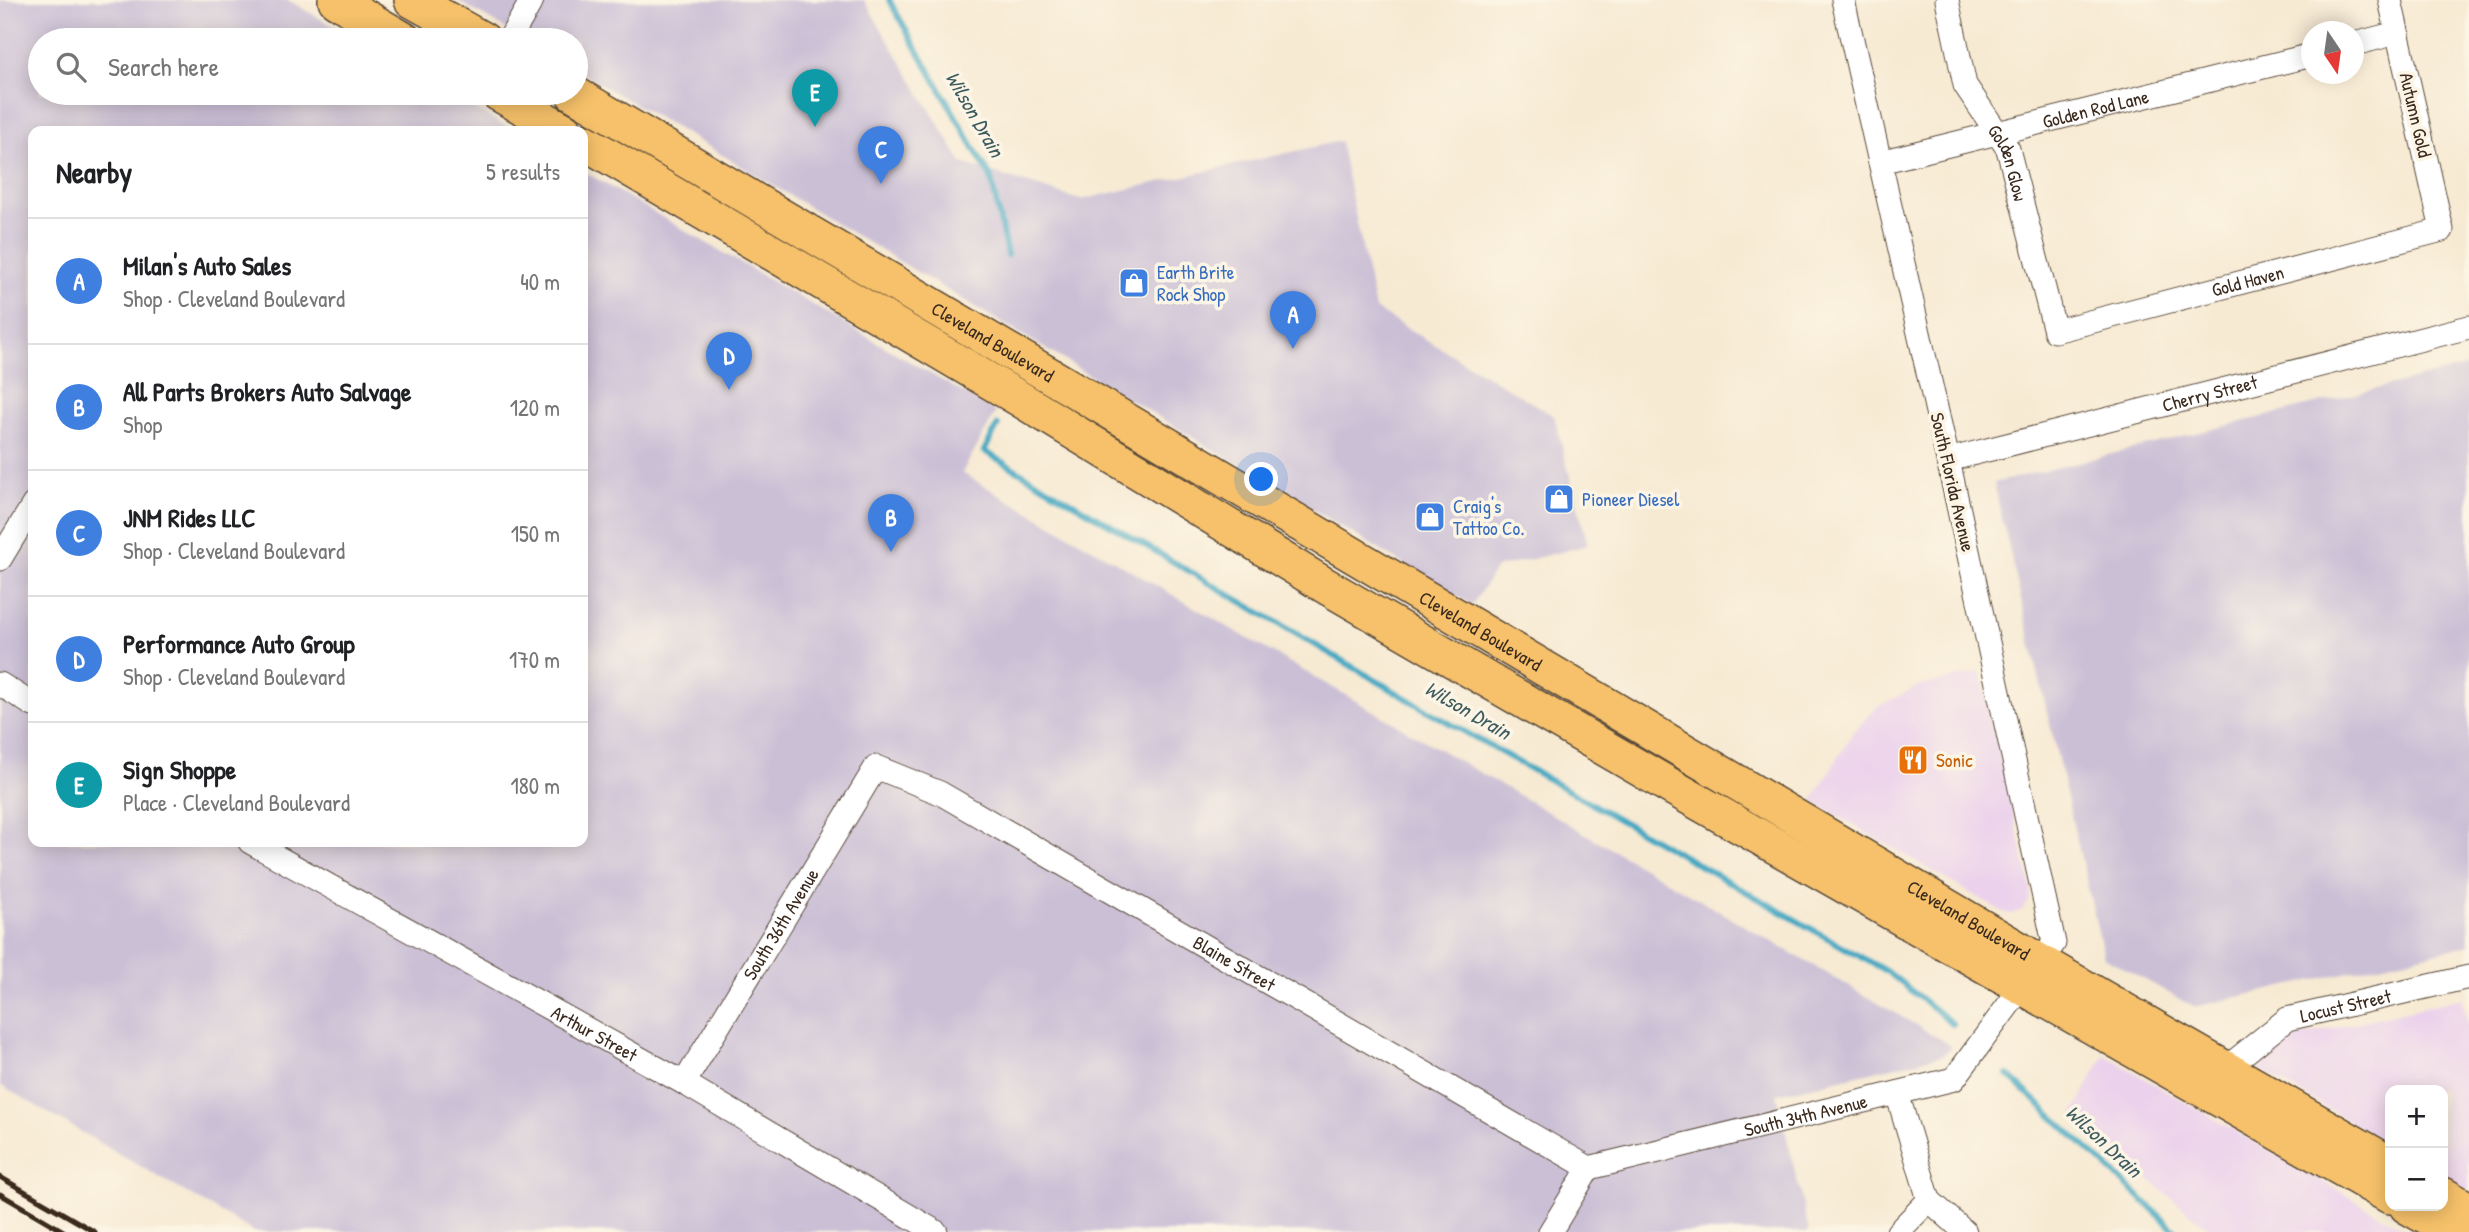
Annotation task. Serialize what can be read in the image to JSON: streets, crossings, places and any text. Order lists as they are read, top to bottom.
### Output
{
  "streets": {
    "main road": ["Cleveland Boulevard"],
    "street": [
      "Golden Rod Lane",
      "Autumn Gold",
      "Golden Glow",
      "Gold Haven",
      "Cherry Street",
      "South Florida Avenue",
      "South 36th Avenue",
      "Blaine Street",
      "Locust Street",
      "Arthur Street",
      "South 34th Avenue"
    ]
  },
  "crossings": [
    ["Golden Rod Lane", "Golden Glow"],
    ["Golden Rod Lane", "South Florida Avenue"],
    ["Autumn Gold", "Gold Haven"],
    ["Golden Glow", "Gold Haven"],
    ["Cleveland Boulevard", "South Florida Avenue"],
    ["Cleveland Boulevard", "Locust Street"],
    ["Cleveland Boulevard", "South 34th Avenue"],
    ["Cherry Street", "South Florida Avenue"],
    ["South Florida Avenue", "South 34th Avenue"],
    ["South 36th Avenue", "Blaine Street"],
    ["South 36th Avenue", "Arthur Street"],
    ["Blaine Street", "South 34th Avenue"]
  ],
  "water": ["Wilson Drain"],
  "places": {
    "shop": ["Earth Brite Rock Shop", "Pioneer Diesel", "Craig's Tattoo Co."],
    "restaurant": ["Sonic"]
  },
  "north": "bottom",
  "page": {
    "search": "Search here",
    "pins": [
      "E",
      "C",
      "A",
      "D",
      "B"
    ],
    "heading": ["Nearby", "5 results"],
    "list": [
      {
        "mark": "A",
        "name": "Milan's Auto Sales",
        "note": "Shop · Cleveland Boulevard",
        "value": "40 m"
      },
      {
        "mark": "B",
        "name": "All Parts Brokers Auto Salvage",
        "note": "Shop",
        "value": "120 m"
      },
      {
        "mark": "C",
        "name": "JNM Rides LLC",
        "note": "Shop · Cleveland Boulevard",
        "value": "150 m"
      },
      {
        "mark": "D",
        "name": "Performance Auto Group",
        "note": "Shop · Cleveland Boulevard",
        "value": "170 m"
      },
      {
        "mark": "E",
        "name": "Sign Shoppe",
        "note": "Place · Cleveland Boulevard",
        "value": "180 m"
      }
    ],
    "map_buttons": ["+", "−"]
  }
}
